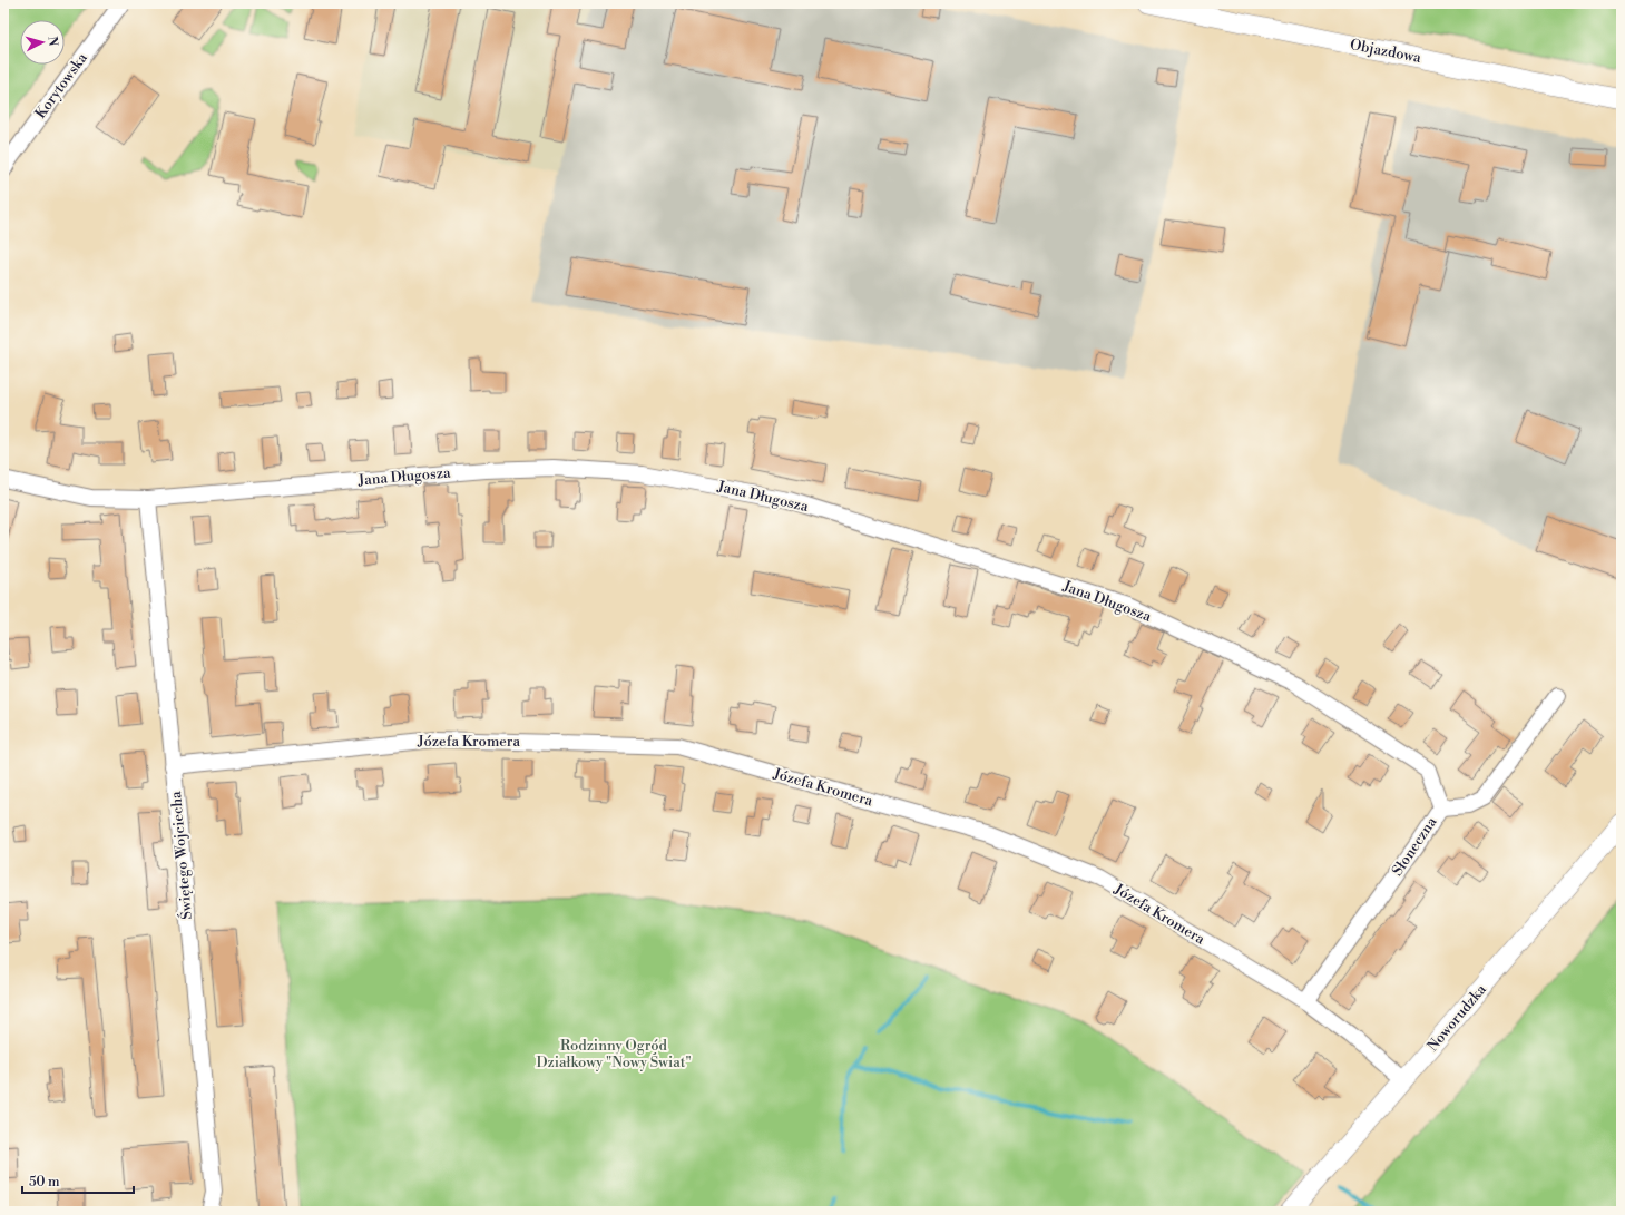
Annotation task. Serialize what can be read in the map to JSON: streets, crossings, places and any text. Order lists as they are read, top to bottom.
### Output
{
  "streets": {
    "street": [
      "Objazdowa",
      "Korytowska",
      "Jana Długosza",
      "Józefa Kromera",
      "Słoneczna",
      "Świętego Wojciecha",
      "Noworudzka"
    ]
  },
  "crossings": [
    ["Jana Długosza", "Słoneczna"],
    ["Jana Długosza", "Świętego Wojciecha"],
    ["Józefa Kromera", "Słoneczna"],
    ["Józefa Kromera", "Świętego Wojciecha"],
    ["Józefa Kromera", "Noworudzka"]
  ],
  "parks": ["Rodzinny Ogród Działkowy \"Nowy Świat\""],
  "scale_bar": "50 m",
  "north": "right"
}
